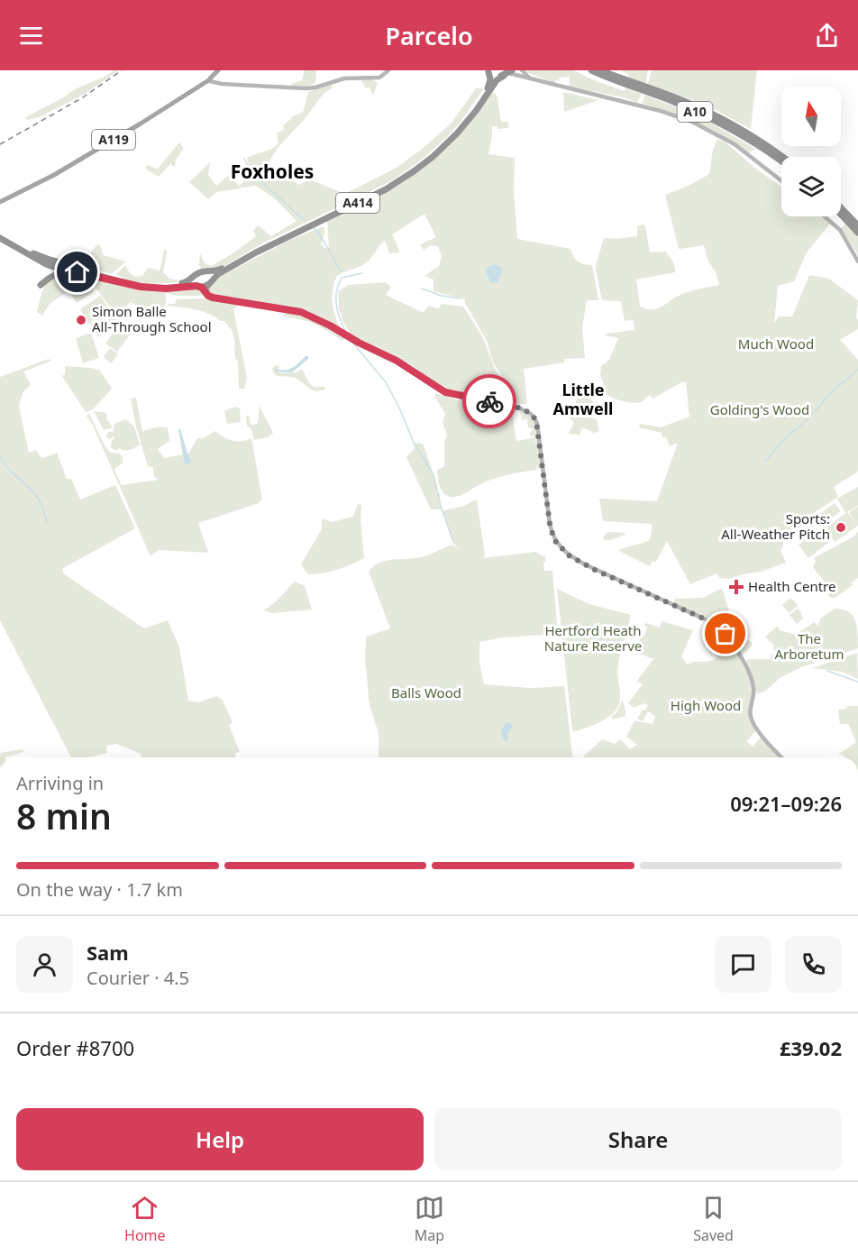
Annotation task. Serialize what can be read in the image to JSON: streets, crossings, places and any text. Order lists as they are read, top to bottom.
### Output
{
  "streets": {
    "highway": ["A10", "A414"],
    "main road": ["A119"]
  },
  "districts": ["Foxholes", "Little Amwell"],
  "parks": [
    "Much Wood",
    "Golding's Wood",
    "Hertford Heath Nature Reserve",
    "The Arboretum",
    "Balls Wood",
    "High Wood"
  ],
  "places": {
    "other": ["Simon Balle All-Through School", "Sports: All-Weather Pitch"],
    "health": ["Health Centre"]
  },
  "north": "top",
  "page": {
    "header": "Parcelo",
    "heading": ["8 min", "Arriving in", "09:21–09:26"],
    "panel": [
      "Sam",
      "Courier · 4.5",
      "Order #8700",
      "£39.02"
    ],
    "bar": "On the way · 1.7 km",
    "buttons": ["Help", "Share"],
    "tabs": ["Home", "Map", "Saved"]
  }
}
